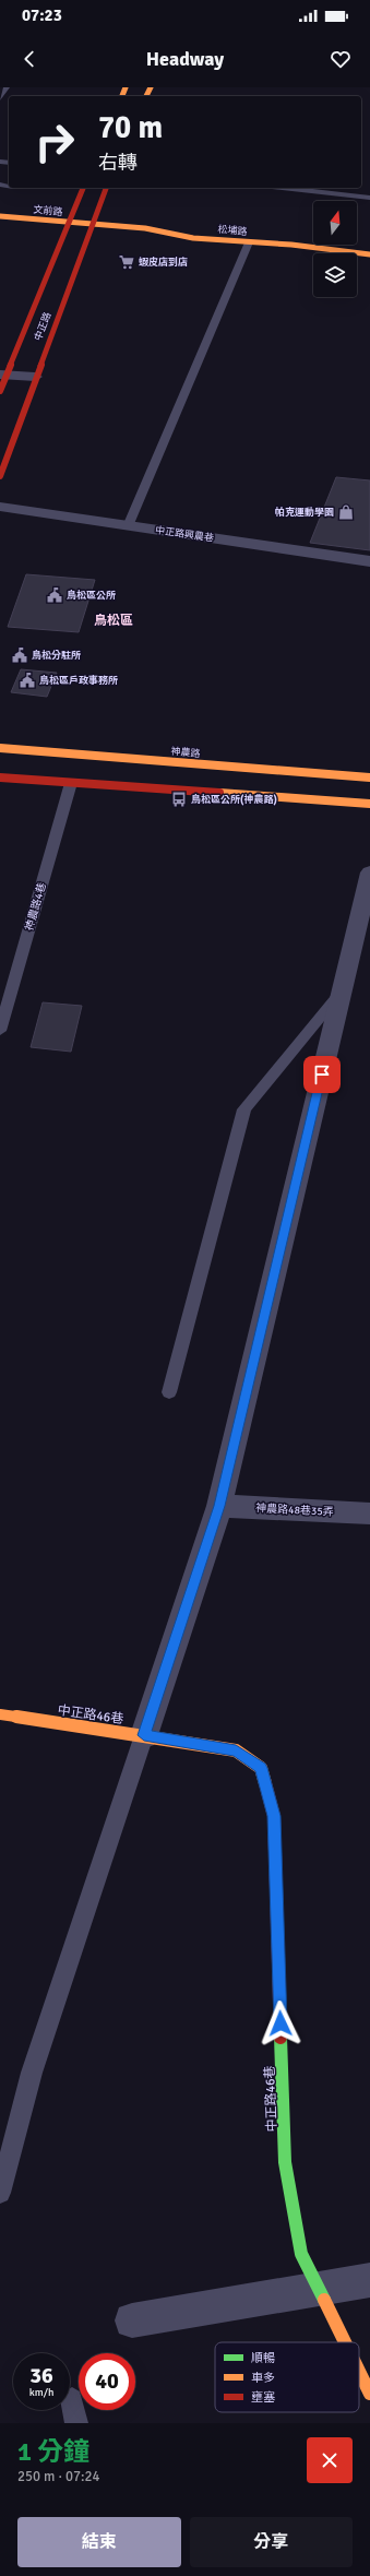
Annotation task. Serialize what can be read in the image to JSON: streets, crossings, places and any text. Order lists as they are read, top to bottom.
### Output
{
  "streets": {
    "street": [
      "文前路",
      "松埔路",
      "中正路",
      "中正路興農巷",
      "神農路",
      "神農路48巷35弄",
      "中正路46巷"
    ],
    "lane": ["神農路4巷"]
  },
  "crossings": [
    ["文前路", "松埔路"],
    ["文前路", "中正路"],
    ["松埔路", "中正路"]
  ],
  "districts": ["鳥松區"],
  "places": {
    "supermarket": ["蝦皮店到店"],
    "shop": ["帕克運動學園"],
    "public building": ["鳥松區公所", "鳥松分駐所", "鳥松區戶政事務所"],
    "bus stop": ["鳥松區公所(神農路)"]
  },
  "legend": ["順暢", "車多", "壅塞"],
  "north": "top",
  "page": {
    "status": "07:23",
    "header": "Headway",
    "turn": ["70 m", "右轉"],
    "speed": "36 km/h",
    "limit": "40",
    "heading": ["1 分鐘", "250 m · 07:24"],
    "buttons": ["結束", "分享"]
  }
}
